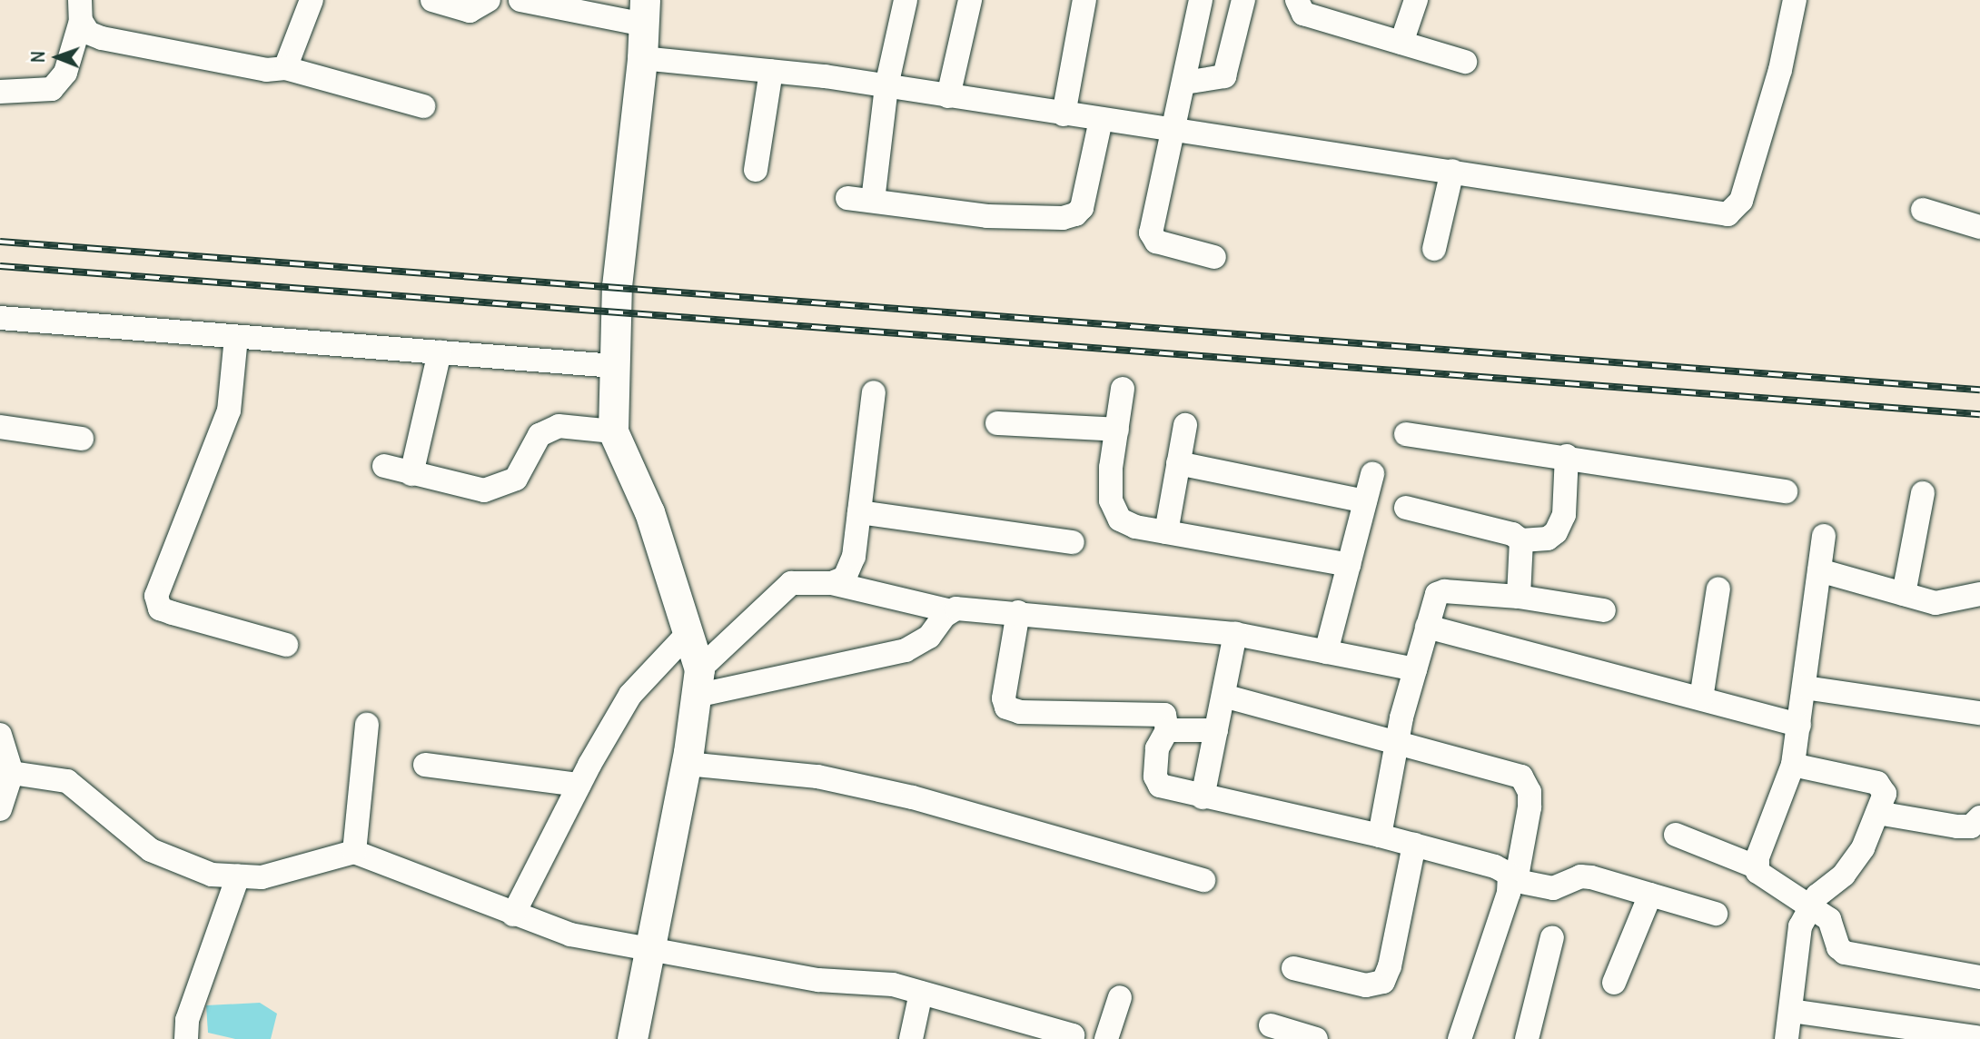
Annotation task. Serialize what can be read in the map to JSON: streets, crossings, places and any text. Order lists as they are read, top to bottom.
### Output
{
  "north": "left"
}
